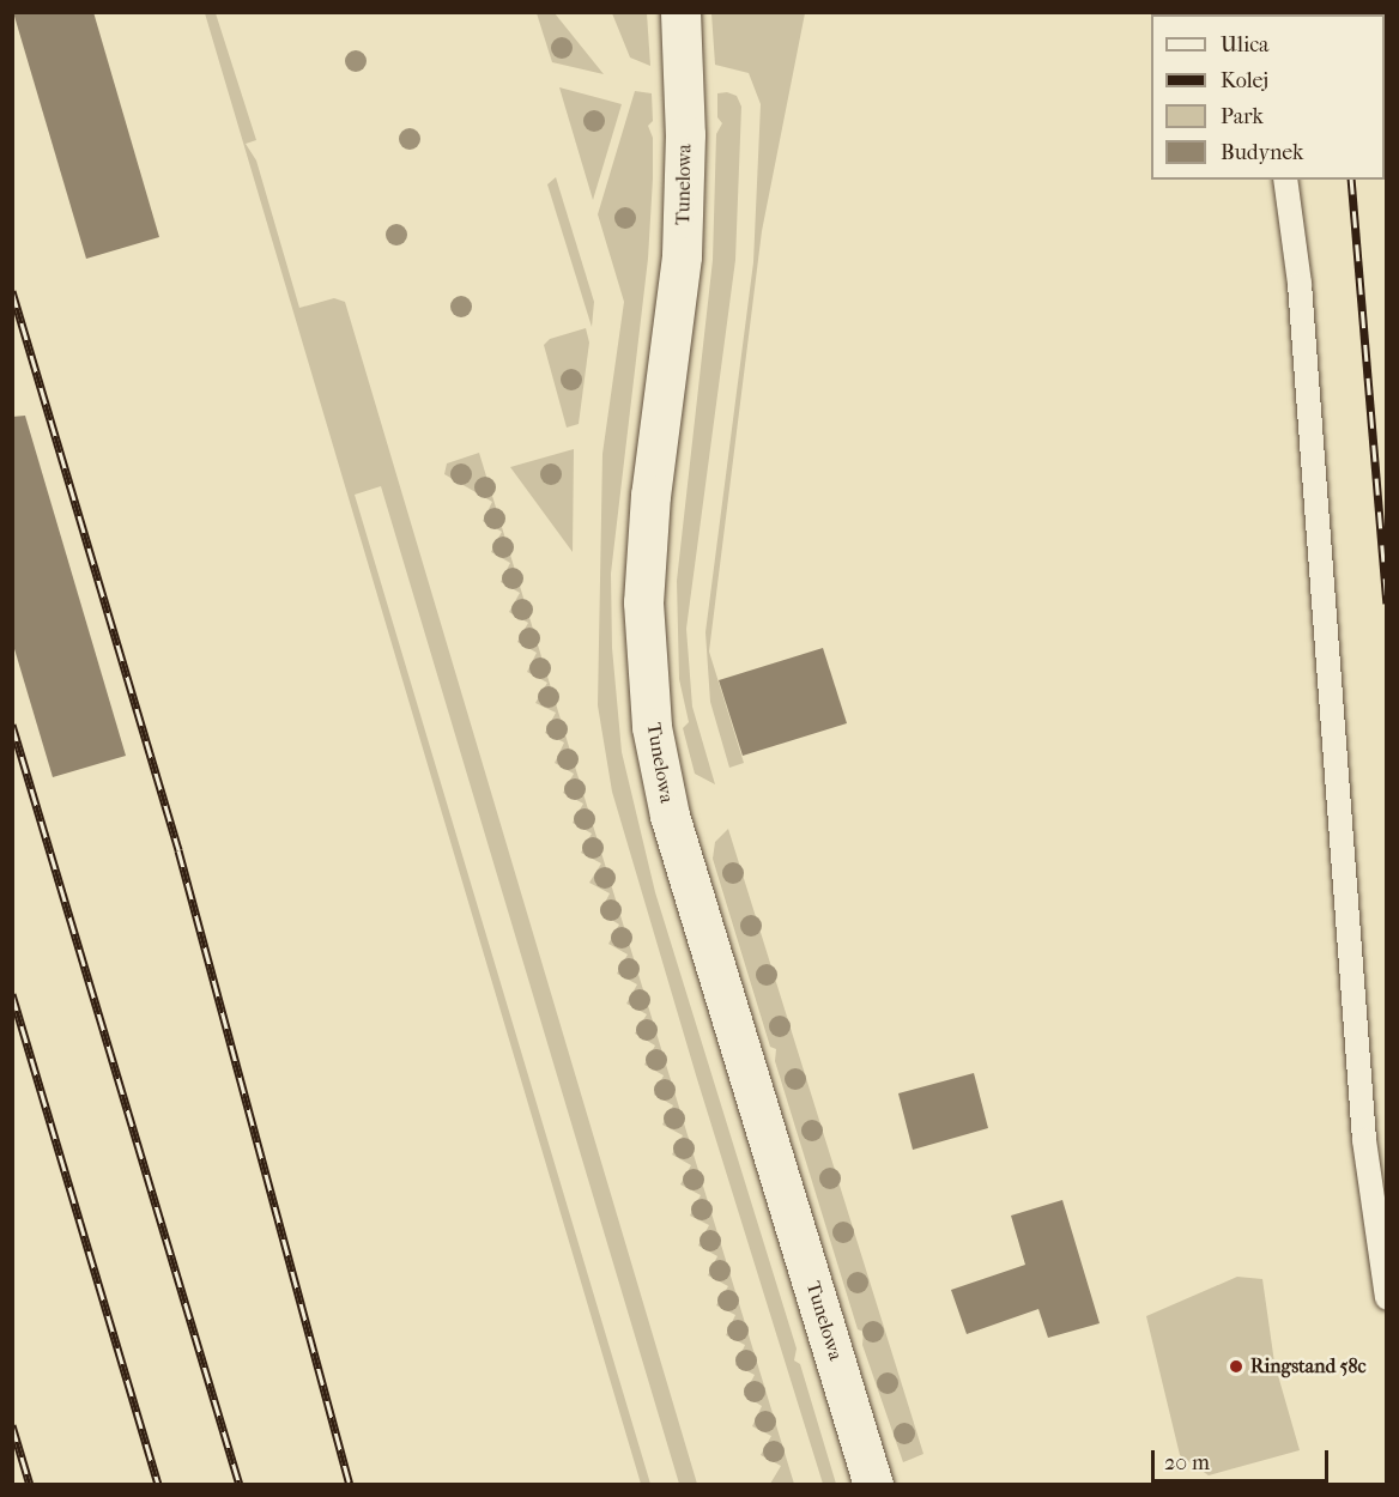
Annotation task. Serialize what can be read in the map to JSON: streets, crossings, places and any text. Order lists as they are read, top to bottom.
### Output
{
  "streets": {
    "street": ["Tunelowa"]
  },
  "places": ["Ringstand 58c"],
  "legend": [
    "Ulica",
    "Kolej",
    "Park",
    "Budynek"
  ],
  "scale_bar": "20 m"
}
